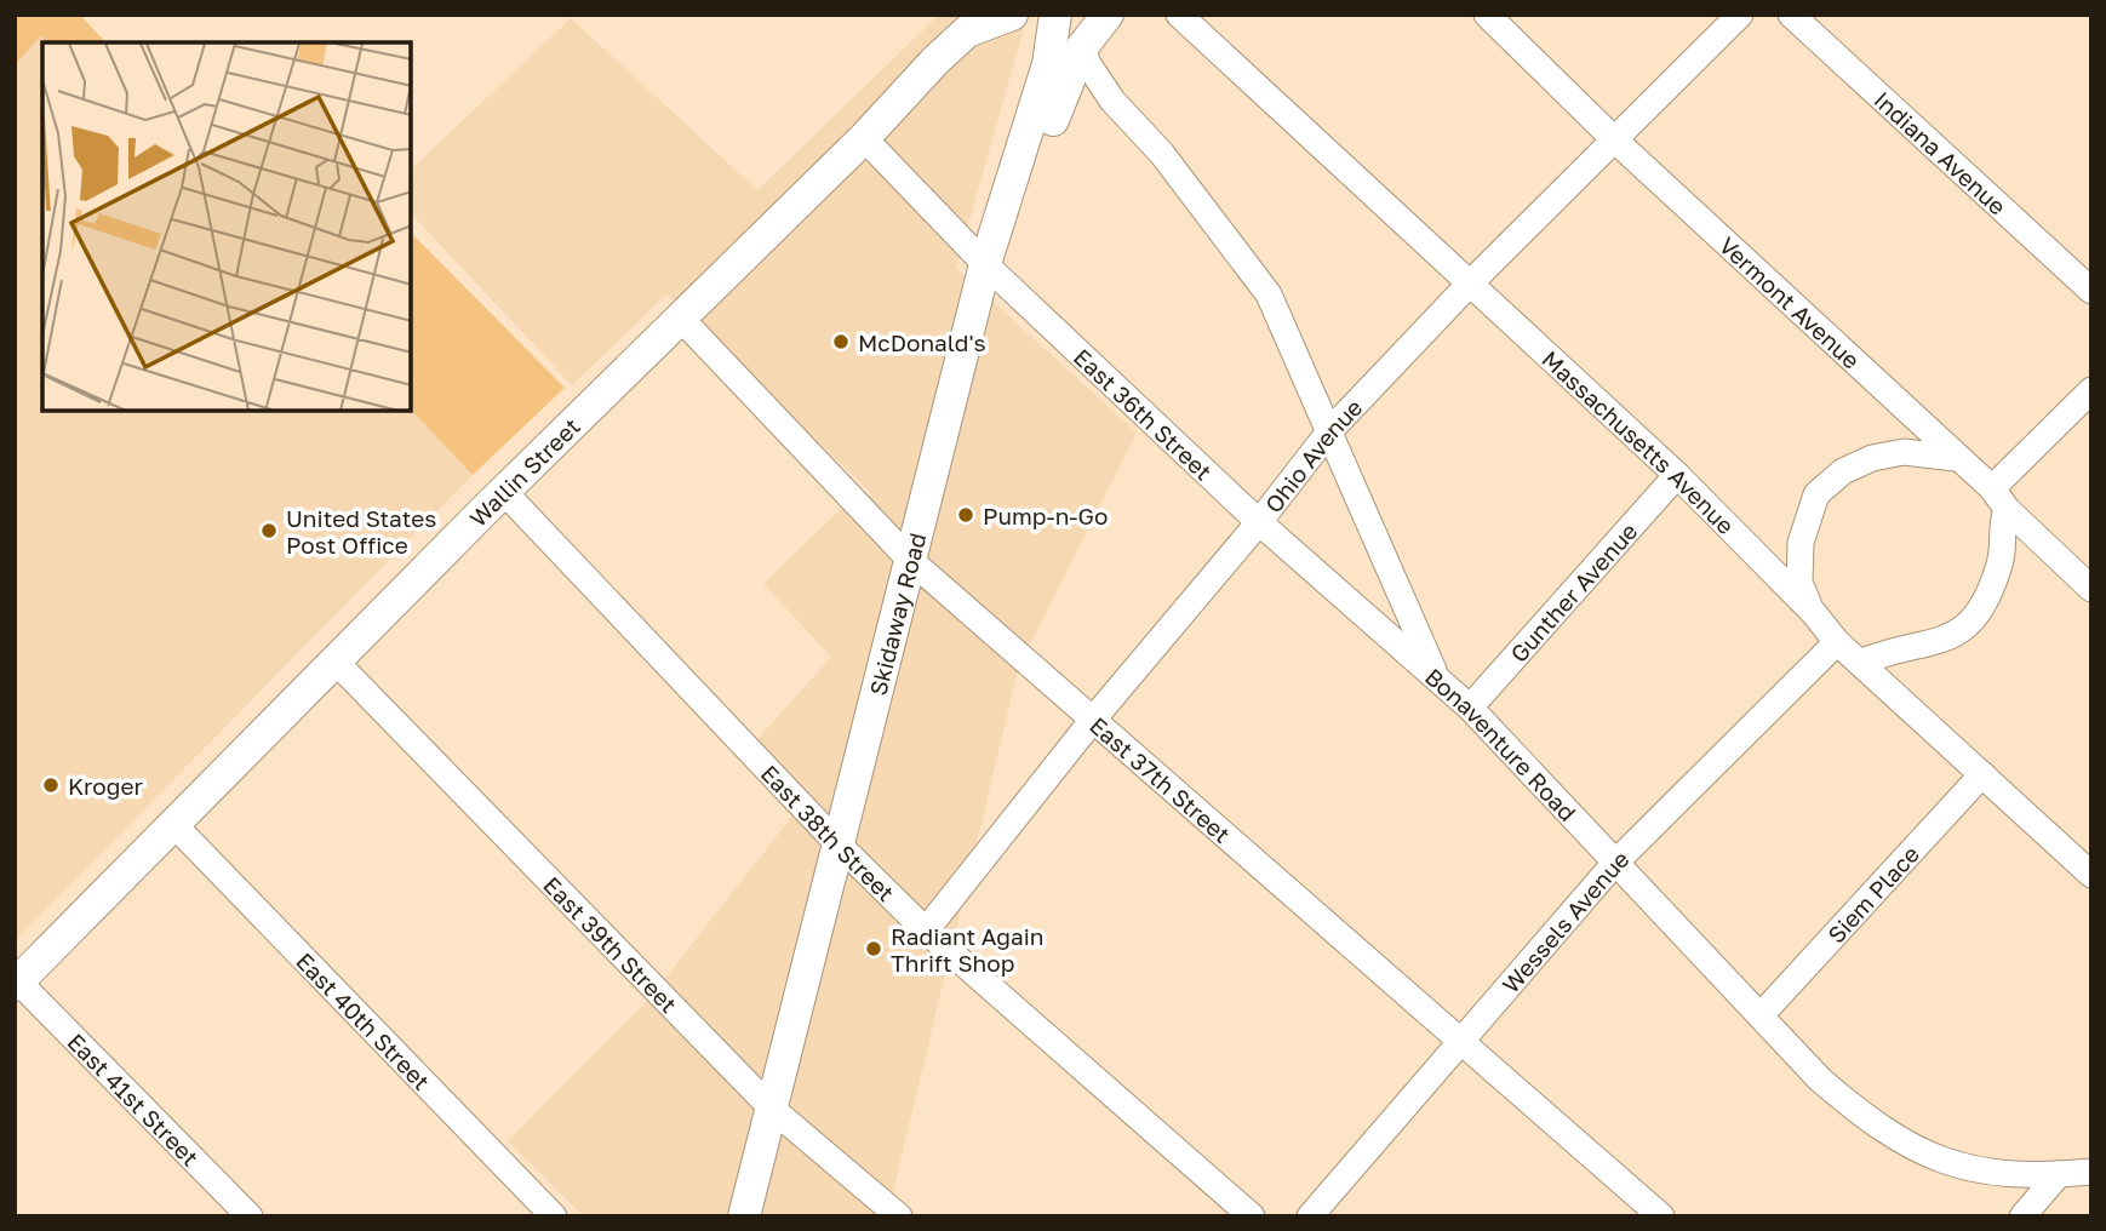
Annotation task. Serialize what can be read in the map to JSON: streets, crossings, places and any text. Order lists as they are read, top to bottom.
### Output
{
  "streets": {
    "main road": ["Wallin Street", "Skidaway Road"],
    "street": [
      "Indiana Avenue",
      "Vermont Avenue",
      "East 36th Street",
      "Massachusetts Avenue",
      "Ohio Avenue",
      "Gunther Avenue",
      "Bonaventure Road",
      "East 37th Street",
      "East 38th Street",
      "Siem Place",
      "Wessels Avenue",
      "East 39th Street",
      "East 40th Street",
      "East 41st Street"
    ]
  },
  "crossings": [
    ["Vermont Avenue", "Massachusetts Avenue"],
    ["Vermont Avenue", "Ohio Avenue"],
    ["Vermont Avenue", "Wessels Avenue"],
    ["East 36th Street", "Ohio Avenue"],
    ["East 36th Street", "Wallin Street"],
    ["East 36th Street", "Skidaway Road"],
    ["East 36th Street", "Bonaventure Road"],
    ["Massachusetts Avenue", "Ohio Avenue"],
    ["Massachusetts Avenue", "Gunther Avenue"],
    ["Massachusetts Avenue", "Siem Place"],
    ["Massachusetts Avenue", "Wessels Avenue"],
    ["Ohio Avenue", "Bonaventure Road"],
    ["Ohio Avenue", "East 37th Street"],
    ["Ohio Avenue", "East 38th Street"],
    ["Wallin Street", "East 37th Street"],
    ["Wallin Street", "East 38th Street"],
    ["Wallin Street", "East 39th Street"],
    ["Wallin Street", "East 40th Street"],
    ["Wallin Street", "East 41st Street"],
    ["Gunther Avenue", "Bonaventure Road"],
    ["Skidaway Road", "East 37th Street"],
    ["Skidaway Road", "East 38th Street"],
    ["Skidaway Road", "East 39th Street"],
    ["Bonaventure Road", "Siem Place"],
    ["Bonaventure Road", "Wessels Avenue"],
    ["East 37th Street", "Wessels Avenue"]
  ],
  "places": [
    "McDonald's",
    "Pump-n-Go",
    "United States Post Office",
    "Kroger",
    "Radiant Again Thrift Shop"
  ]
}
